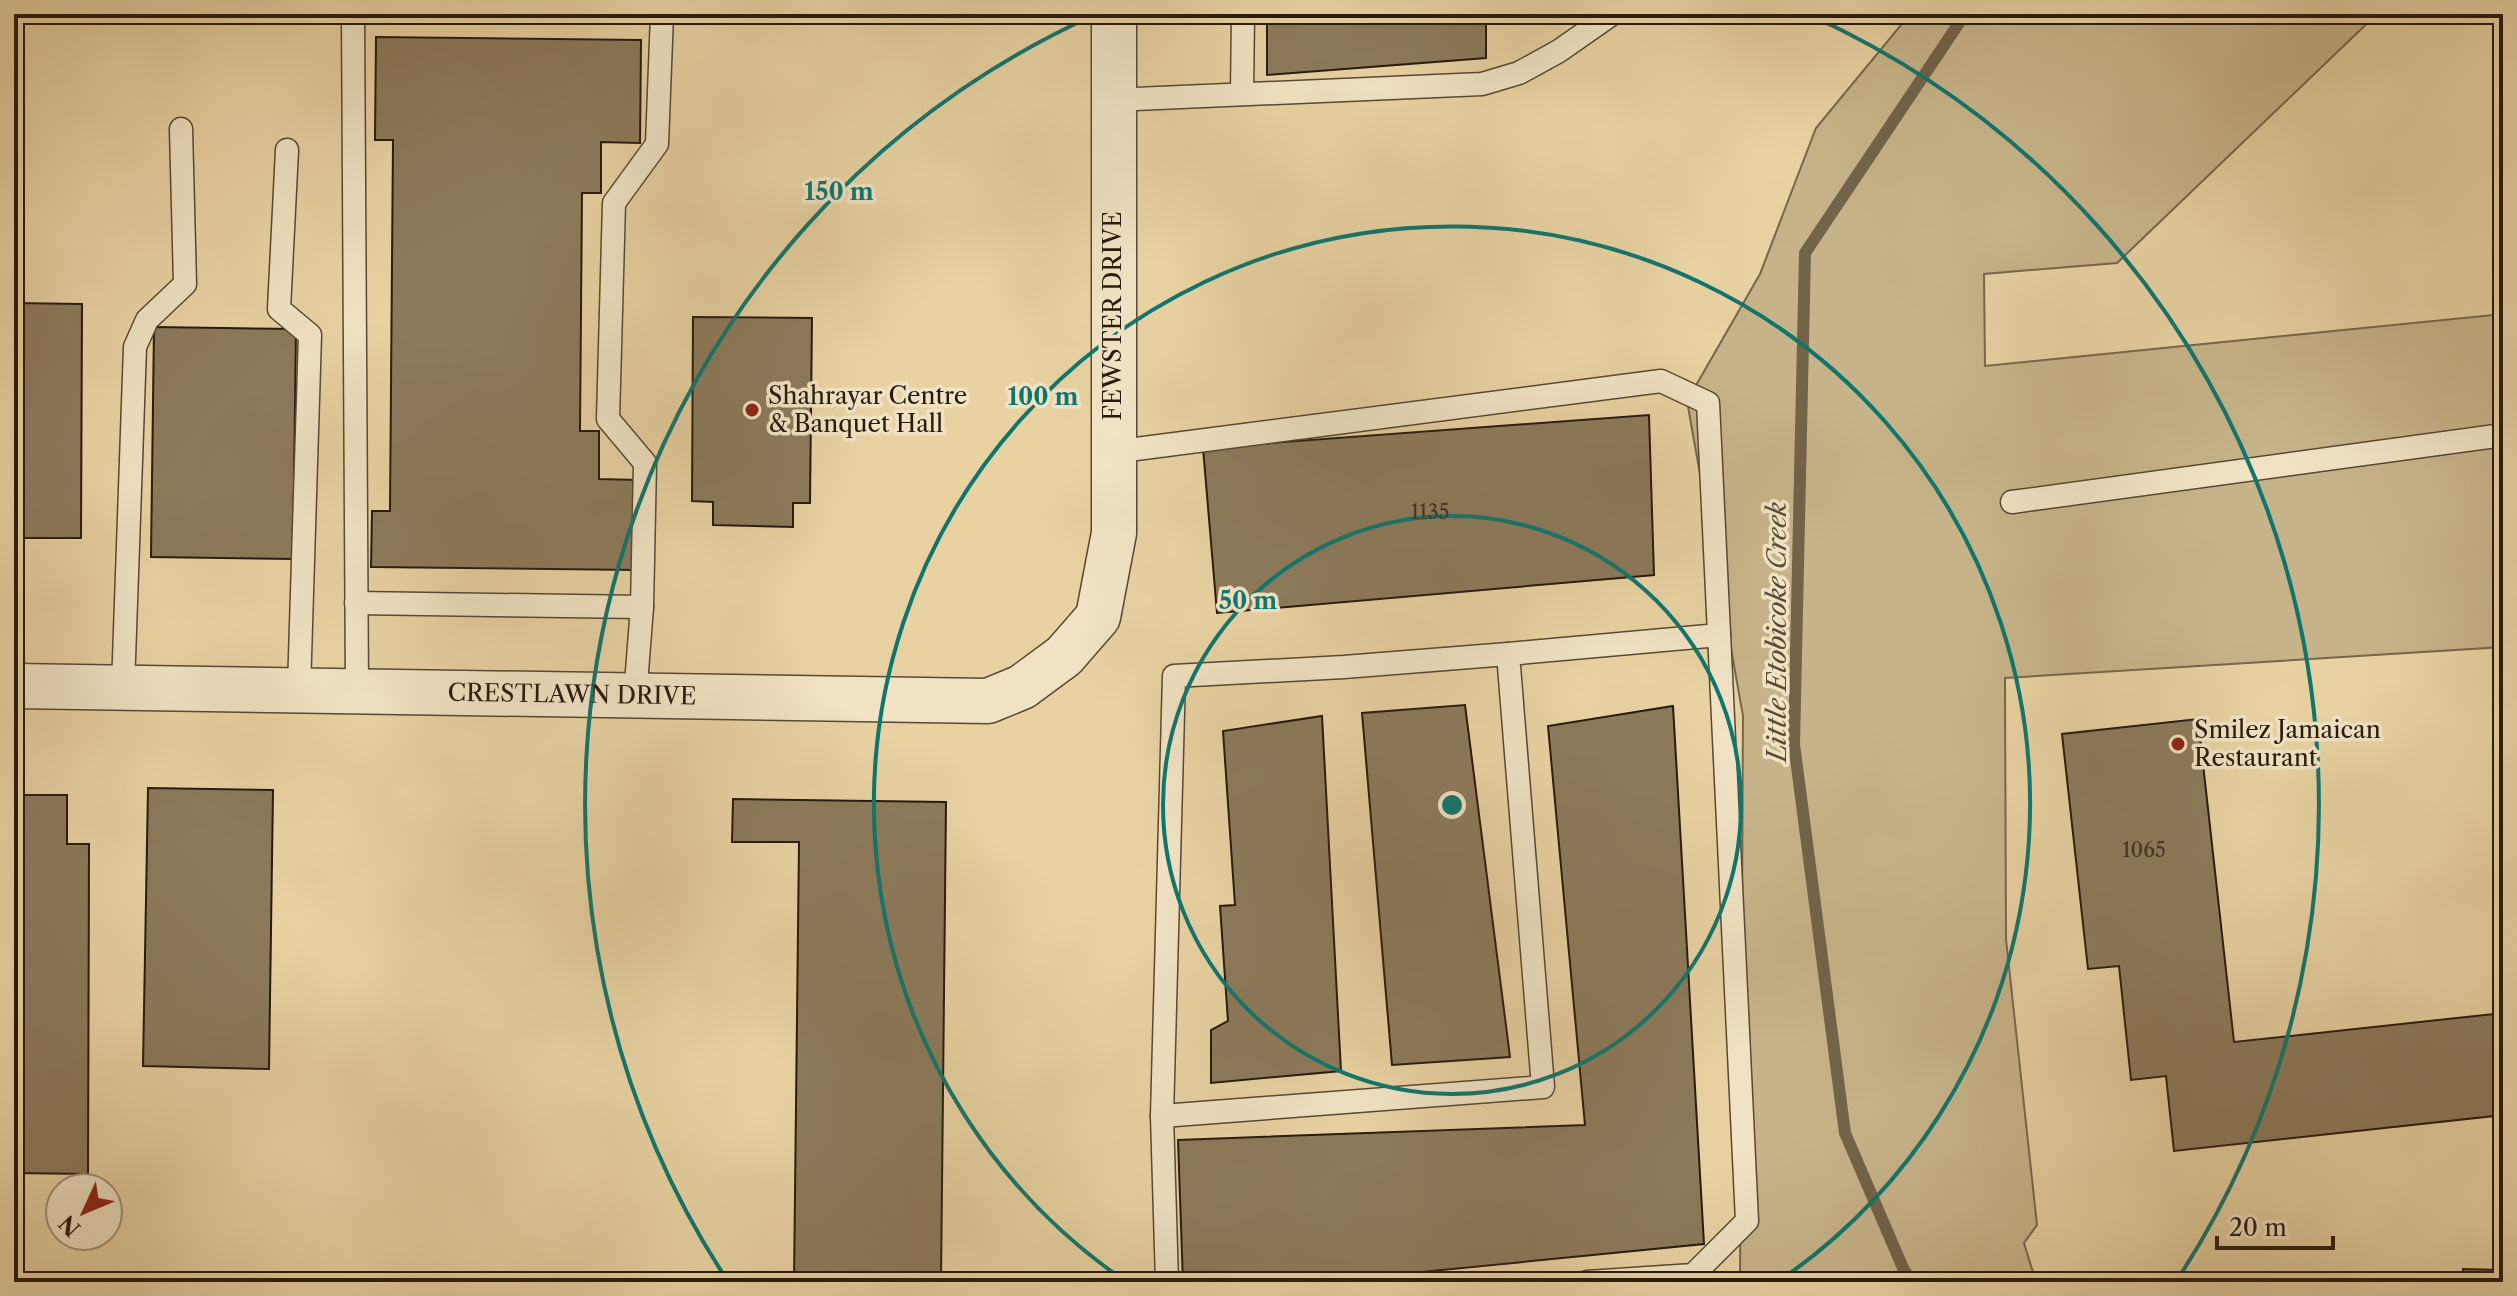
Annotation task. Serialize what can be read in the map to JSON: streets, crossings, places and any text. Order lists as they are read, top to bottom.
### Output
{
  "streets": {
    "street": ["FEWSTER DRIVE", "CRESTLAWN DRIVE"]
  },
  "crossings": [
    ["FEWSTER DRIVE", "CRESTLAWN DRIVE"]
  ],
  "water": ["Little Etobicoke Creek"],
  "places": ["Shahrayar Centre & Banquet Hall", "Smilez Jamaican Restaurant"],
  "house_numbers": ["1135", "1065"],
  "scale_bar": "20 m",
  "north": "bottom left",
  "rings": ["150 m", "100 m", "50 m"]
}
